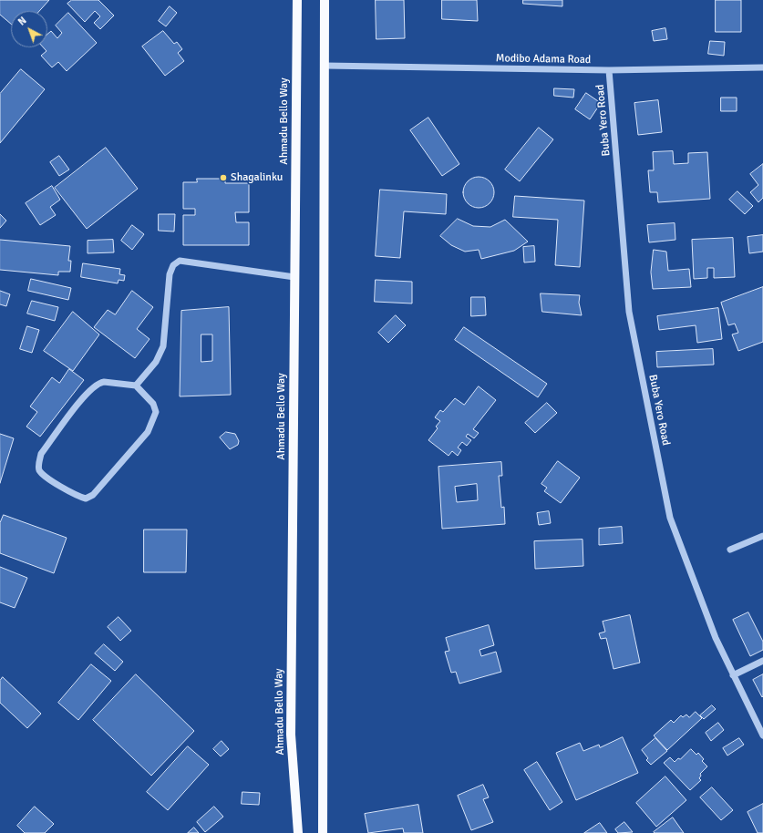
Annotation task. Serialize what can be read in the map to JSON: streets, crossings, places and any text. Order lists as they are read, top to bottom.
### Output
{
  "streets": {
    "main road": ["Ahmadu Bello Way"],
    "street": ["Modibo Adama Road", "Buba Yero Road"]
  },
  "crossings": [
    ["Modibo Adama Road", "Buba Yero Road"]
  ],
  "places": ["Shagalinku"],
  "north": "top left"
}
